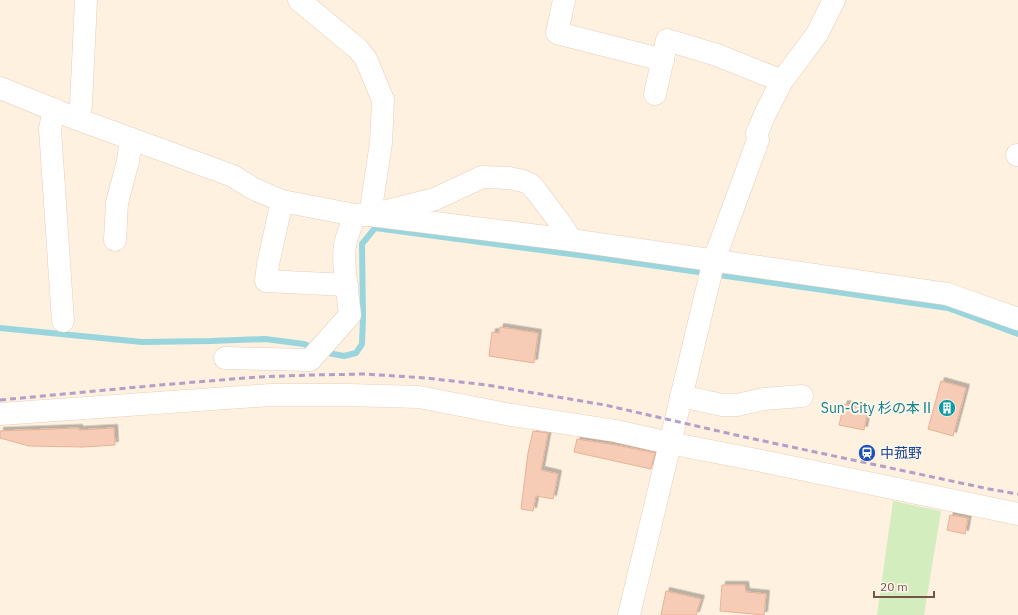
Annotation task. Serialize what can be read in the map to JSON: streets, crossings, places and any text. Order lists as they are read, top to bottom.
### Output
{
  "places": {
    "building": ["Sun-City 杉の本Ⅱ"],
    "station": ["中菰野"]
  },
  "scale_bar": "20 m"
}
